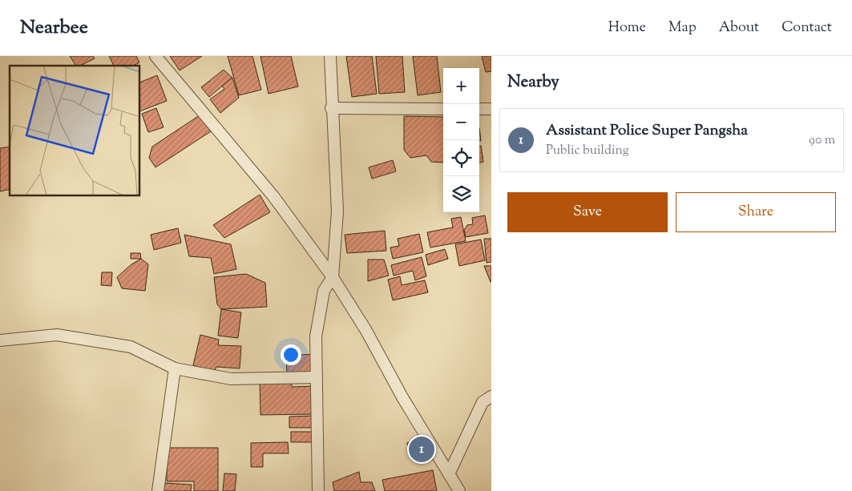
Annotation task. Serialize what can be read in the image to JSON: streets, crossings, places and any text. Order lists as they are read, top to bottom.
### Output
{
  "page": {
    "header": "Nearbee",
    "nav": [
      "Home",
      "Map",
      "About",
      "Contact"
    ],
    "heading": "Nearby",
    "map_buttons": ["+", "−"],
    "list": [
      {
        "mark": "1",
        "name": "Assistant Police Super Pangsha",
        "note": "Public building",
        "value": "90 m"
      }
    ],
    "buttons": ["Save", "Share"],
    "pins": "1"
  }
}
